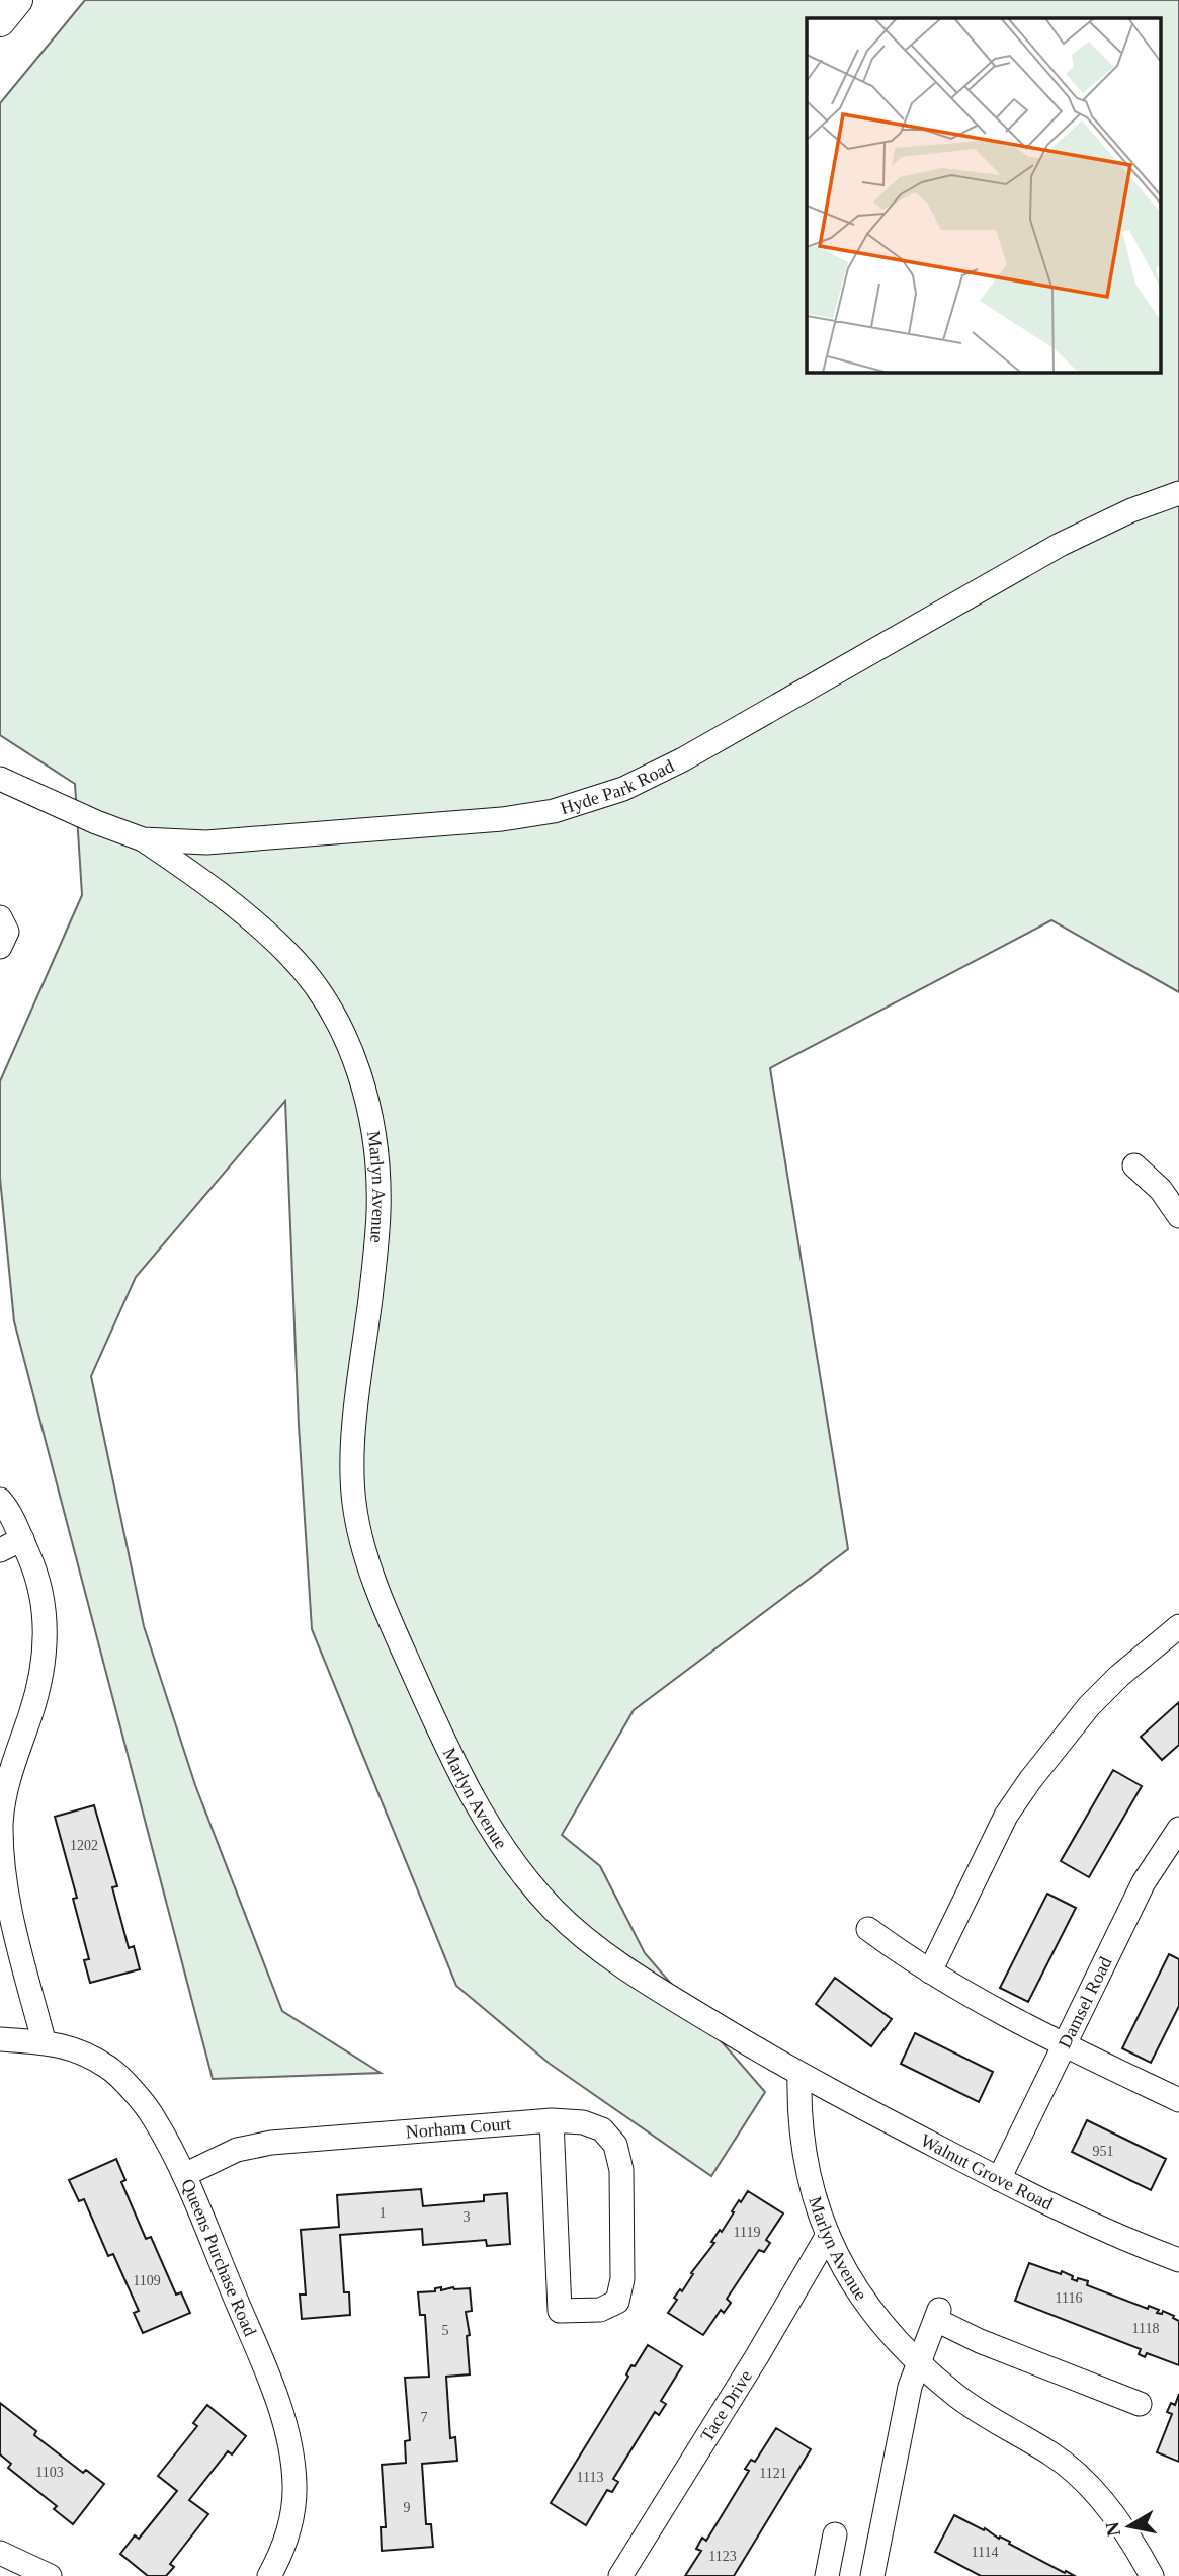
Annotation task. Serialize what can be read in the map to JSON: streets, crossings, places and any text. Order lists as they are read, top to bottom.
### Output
{
  "streets": {
    "street": [
      "Hyde Park Road",
      "Marlyn Avenue",
      "Damsel Road",
      "Norham Court",
      "Walnut Grove Road",
      "Queens Purchase Road",
      "Tace Drive"
    ]
  },
  "crossings": [
    ["Hyde Park Road", "Marlyn Avenue"],
    ["Marlyn Avenue", "Walnut Grove Road"],
    ["Marlyn Avenue", "Tace Drive"],
    ["Damsel Road", "Walnut Grove Road"],
    ["Norham Court", "Queens Purchase Road"]
  ],
  "house_numbers": [
    "1202",
    "951",
    "1",
    "3",
    "1119",
    "1109",
    "1116",
    "1118",
    "5",
    "7",
    "1103",
    "1121",
    "1113",
    "9",
    "1114",
    "1123"
  ],
  "north": "left"
}
